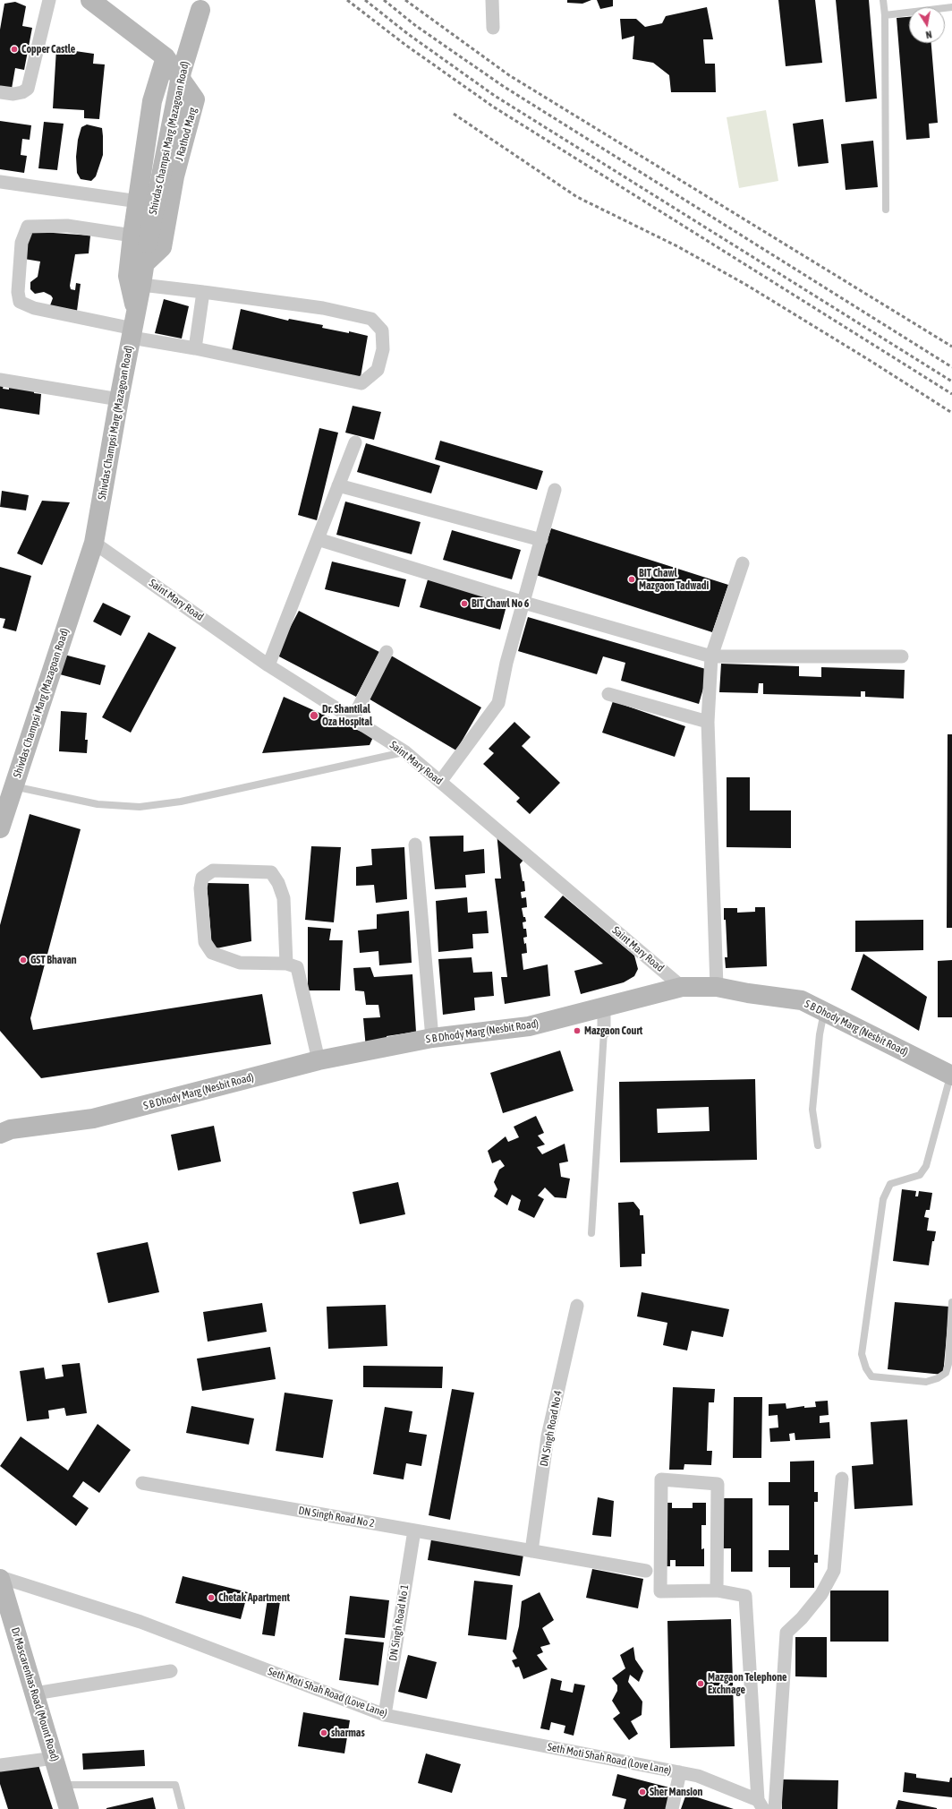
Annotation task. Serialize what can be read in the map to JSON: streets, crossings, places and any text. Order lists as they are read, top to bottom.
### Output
{
  "streets": {
    "street": [
      "J Rathod Marg",
      "Shivdas Champsi Marg (Mazagoan Road)",
      "Saint Mary Road",
      "S B Dhody Marg (Nesbit Road)",
      "DN Singh Road No 4",
      "DN Singh Road No 2",
      "DN Singh Road No 1",
      "Seth Moti Shah Road (Love Lane)",
      "Dr Mascarenhas Road (Mount Road)"
    ]
  },
  "crossings": [
    ["J Rathod Marg", "Shivdas Champsi Marg (Mazagoan Road)"],
    ["Shivdas Champsi Marg (Mazagoan Road)", "Saint Mary Road"],
    ["Saint Mary Road", "S B Dhody Marg (Nesbit Road)"],
    ["DN Singh Road No 4", "DN Singh Road No 2"],
    ["DN Singh Road No 2", "DN Singh Road No 1"],
    ["DN Singh Road No 1", "Seth Moti Shah Road (Love Lane)"],
    ["Seth Moti Shah Road (Love Lane)", "Dr Mascarenhas Road (Mount Road)"]
  ],
  "places": [
    "Copper Castle",
    "BIT Chawl Mazgaon Tadwadi",
    "BIT Chawl No 6",
    "Dr. Shantilal Oza Hospital",
    "GST Bhavan",
    "Mazgaon Court",
    "Chetak Apartment",
    "Mazgaon Telephone Exchnage",
    "sharmas",
    "Sher Mansion"
  ],
  "north": "bottom"
}
